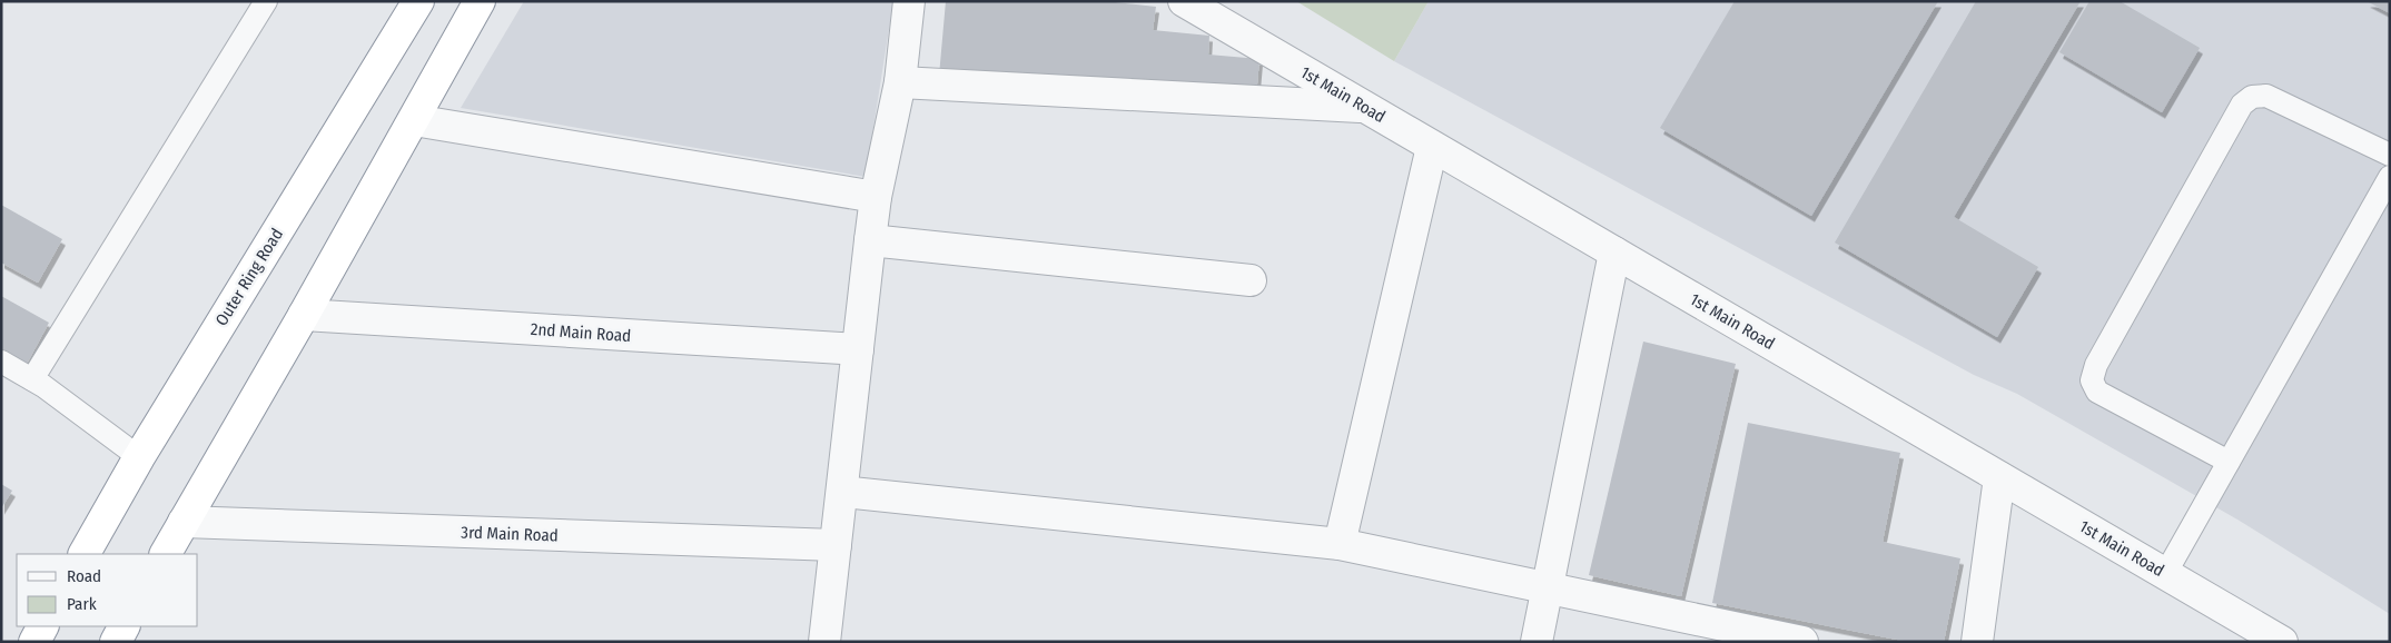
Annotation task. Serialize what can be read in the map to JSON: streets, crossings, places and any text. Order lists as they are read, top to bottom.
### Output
{
  "streets": {
    "highway": ["Outer Ring Road"],
    "street": ["1st Main Road", "2nd Main Road", "3rd Main Road"]
  },
  "legend": ["Road", "Park"]
}
